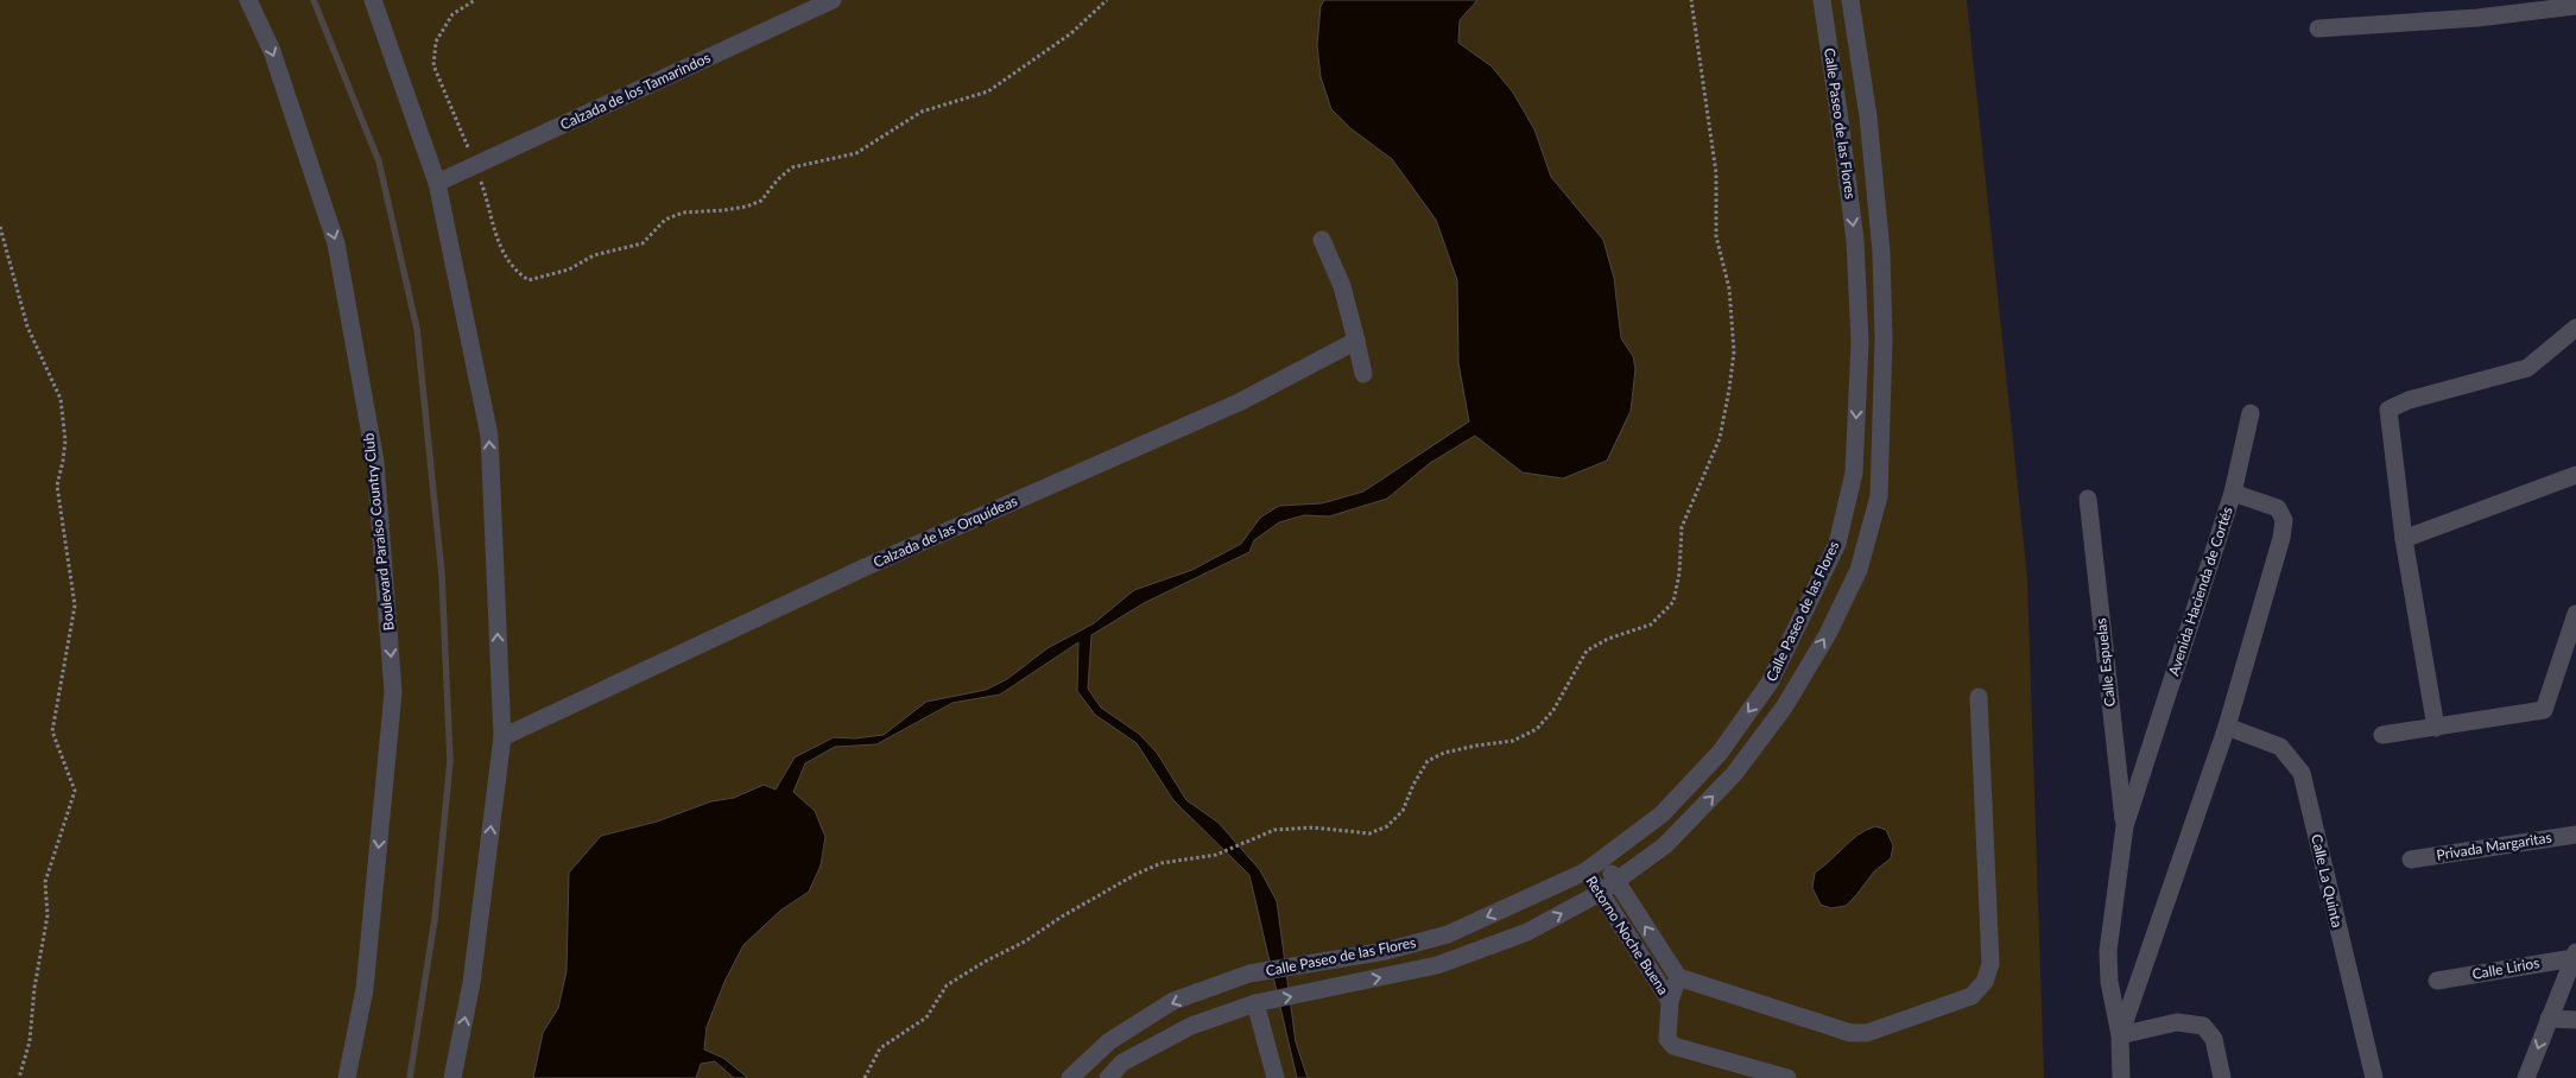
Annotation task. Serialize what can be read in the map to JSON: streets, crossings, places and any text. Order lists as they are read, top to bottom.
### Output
{
  "streets": {
    "street": [
      "Calzada de los Tamarindos",
      "Calle Paseo de las Flores",
      "Boulevard Paraíso Country Club",
      "Calzada de las Orquídeas",
      "Avenida Hacienda de Cortés",
      "Calle Espuelas",
      "Privada Margaritas",
      "Calle La Quinta",
      "Retorno Noche Buena",
      "Calle Lirios"
    ]
  },
  "crossings": [
    ["Calle Paseo de las Flores", "Retorno Noche Buena"],
    ["Avenida Hacienda de Cortés", "Calle Espuelas"],
    ["Avenida Hacienda de Cortés", "Calle La Quinta"]
  ]
}
